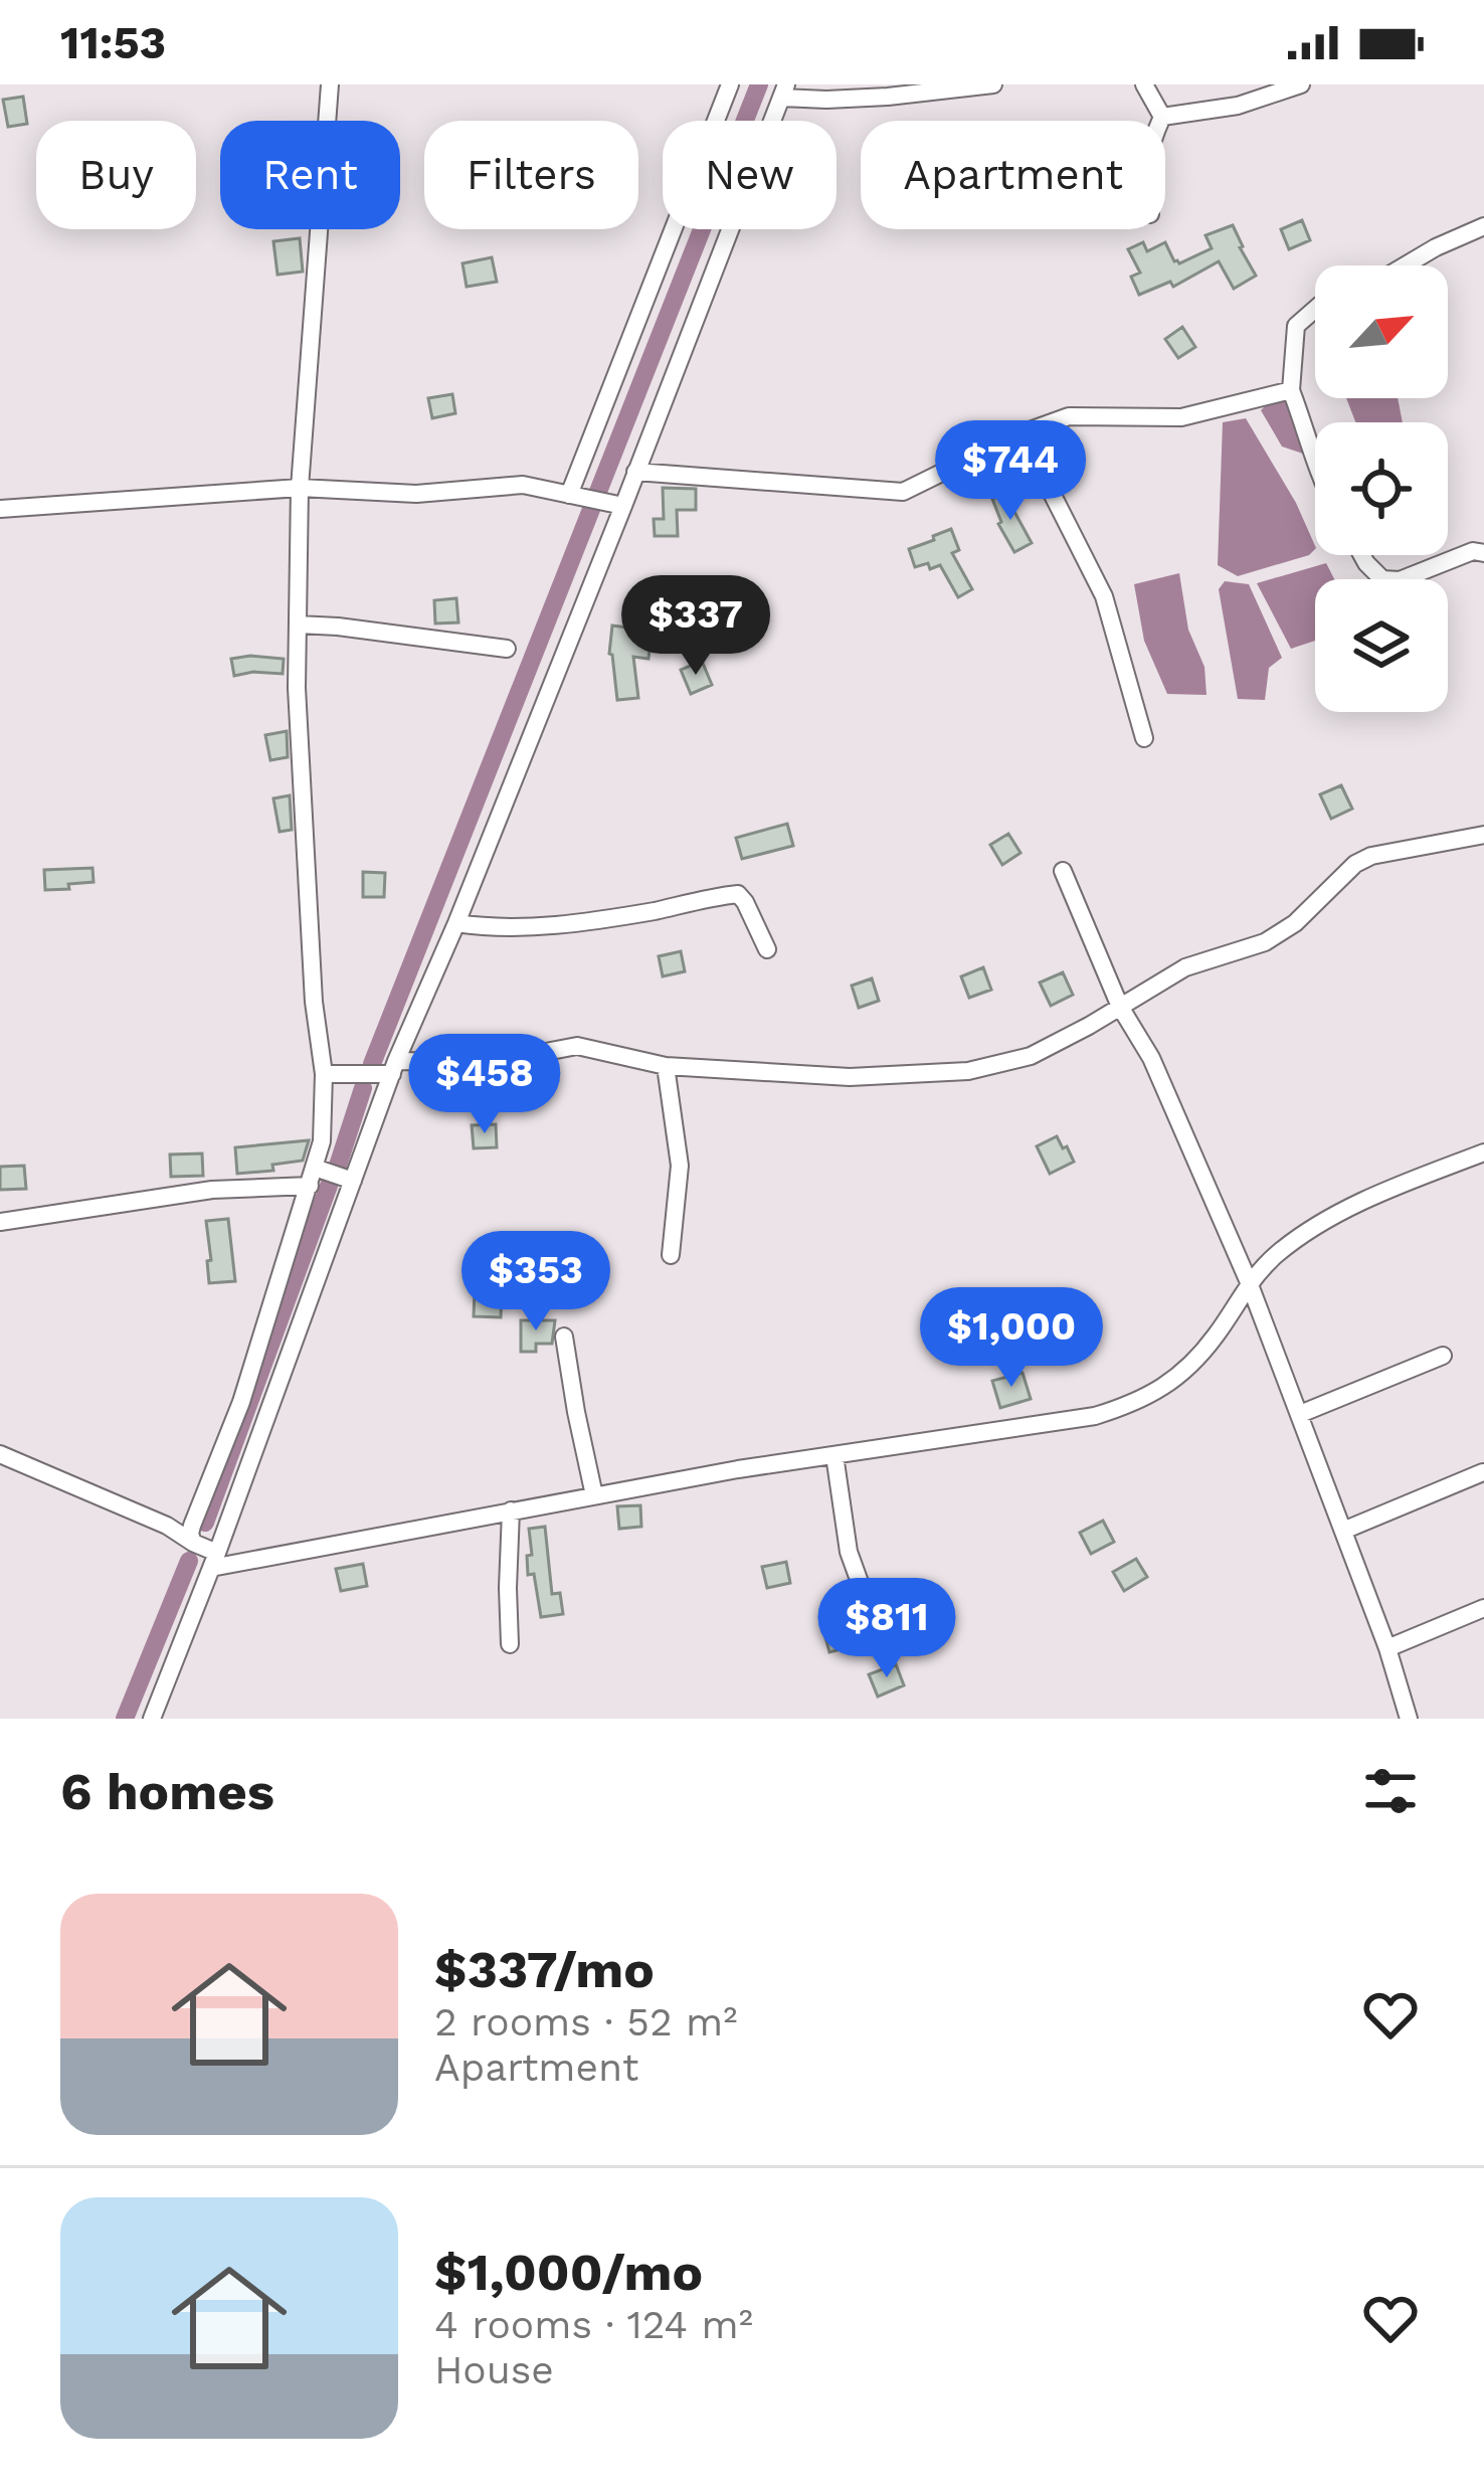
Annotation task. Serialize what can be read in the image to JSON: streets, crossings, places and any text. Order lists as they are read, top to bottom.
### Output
{
  "north": "top right",
  "page": {
    "status": "11:53",
    "chip": [
      "Buy",
      "Rent",
      "Filters",
      "New",
      "Apartment"
    ],
    "price": [
      "$744",
      "$337",
      "$458",
      "$353",
      "$1,000",
      "$811"
    ],
    "heading": "6 homes",
    "list": [
      {
        "name": "$337/mo",
        "note": "2 rooms · 52 m² · Apartment"
      },
      {
        "name": "$1,000/mo",
        "note": "4 rooms · 124 m² · House"
      }
    ]
  }
}
